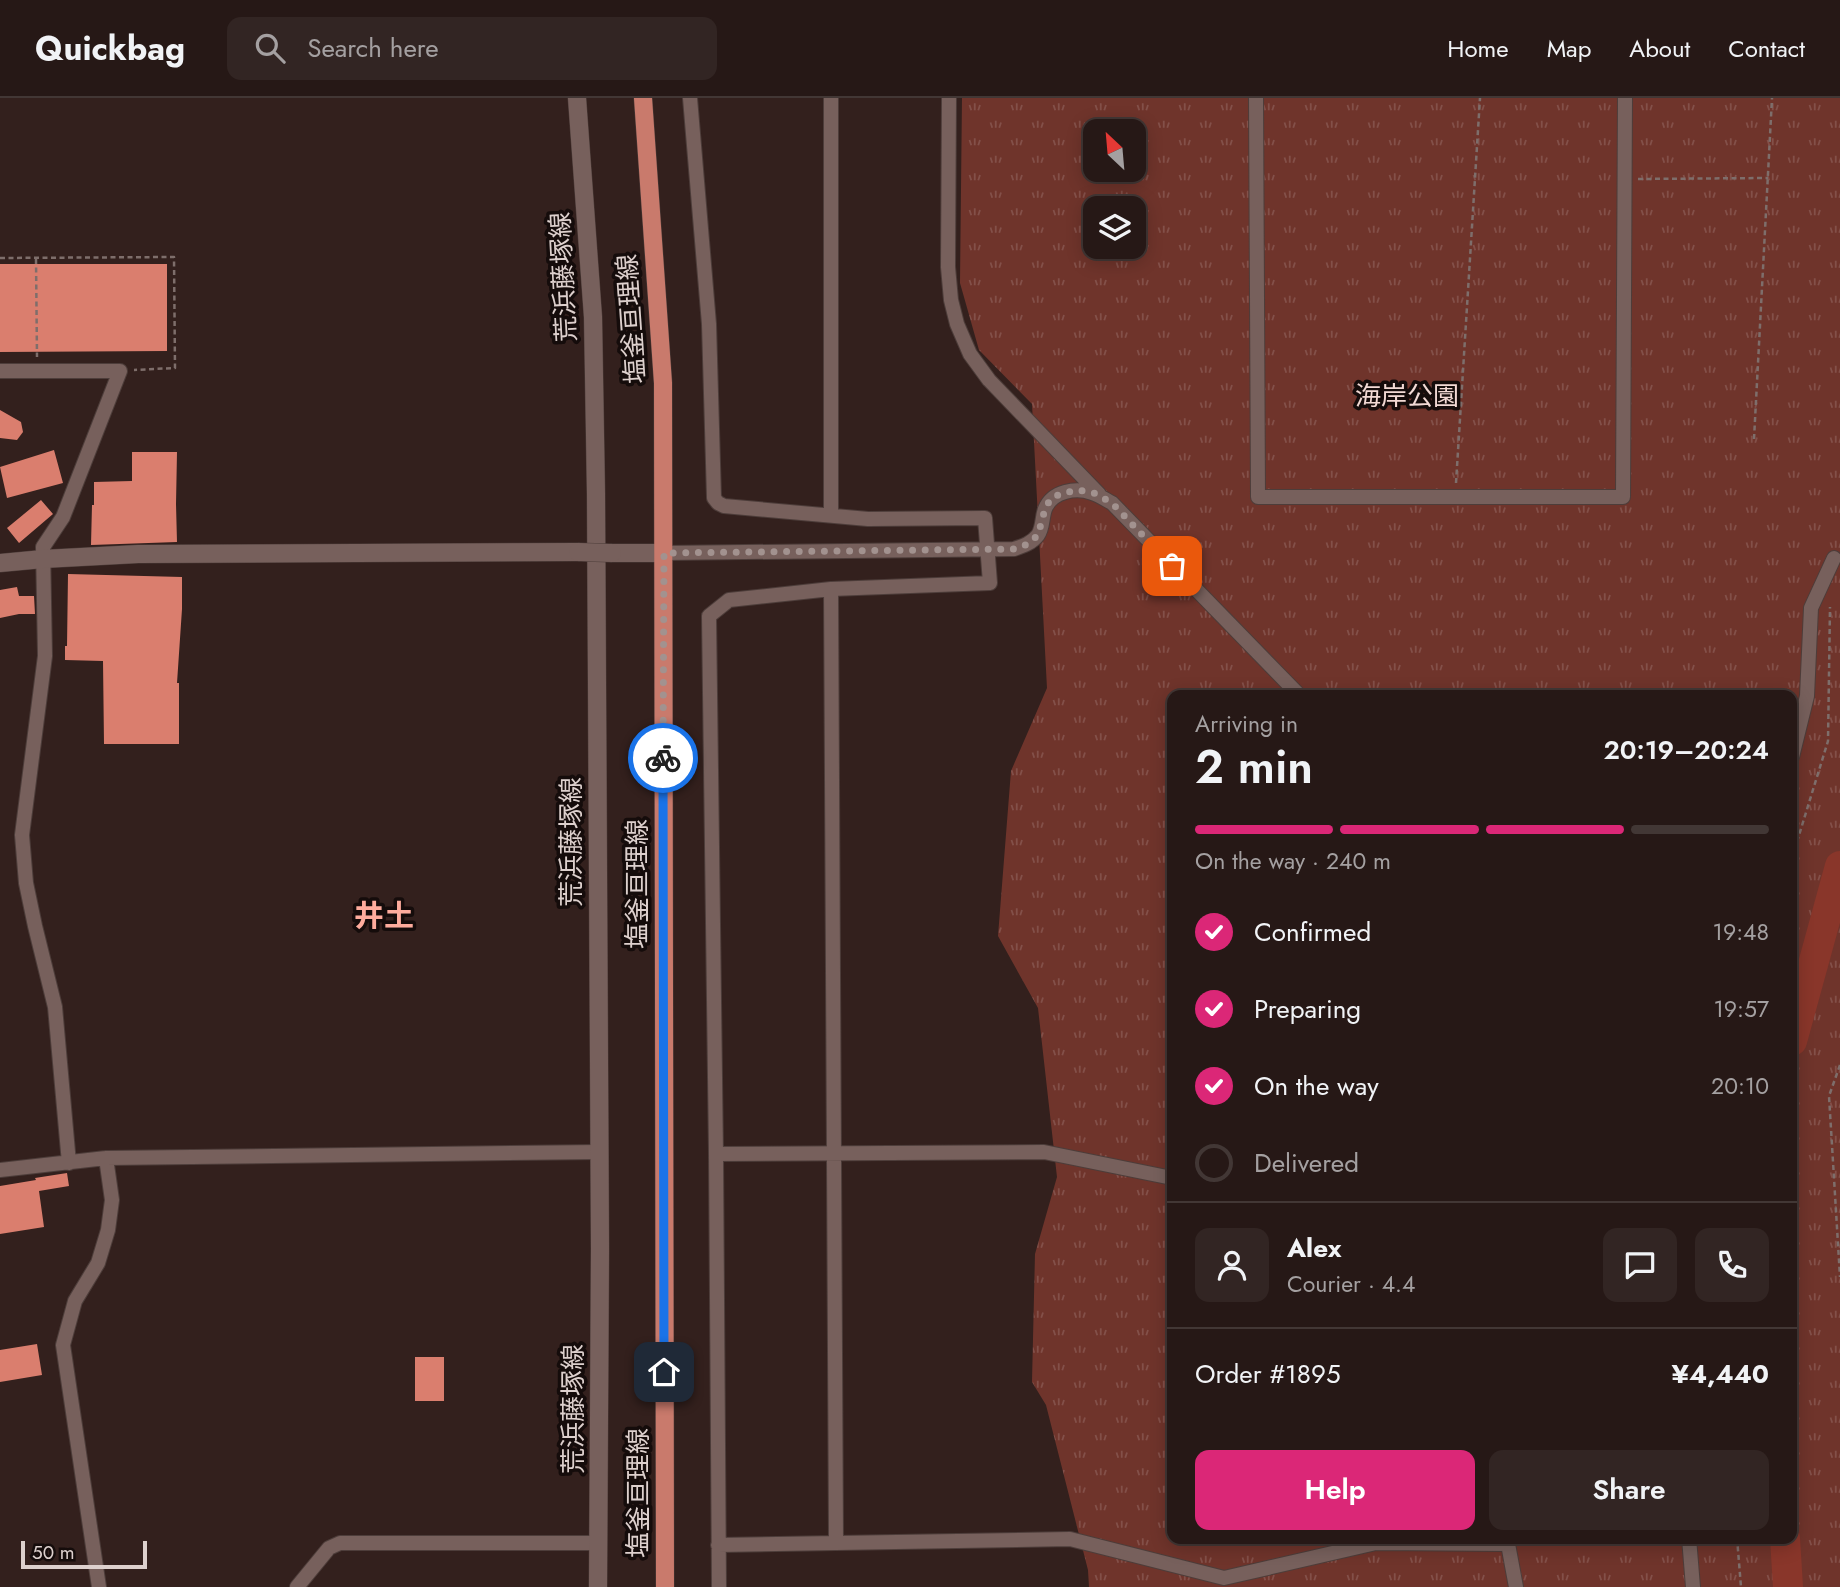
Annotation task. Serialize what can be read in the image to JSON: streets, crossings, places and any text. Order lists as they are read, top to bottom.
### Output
{
  "streets": {
    "main road": ["塩釜亘理線"],
    "street": ["荒浜藤塚線"]
  },
  "districts": ["井土"],
  "parks": ["海岸公園"],
  "scale_bar": "50 m",
  "north": "top left",
  "page": {
    "header": "Quickbag",
    "search": "Search here",
    "nav": [
      "Home",
      "Map",
      "About",
      "Contact"
    ],
    "heading": ["2 min", "Arriving in", "20:19–20:24"],
    "panel": [
      "Alex",
      "Courier · 4.4",
      "Order #1895",
      "¥4,440"
    ],
    "bar": "On the way · 240 m",
    "list": [
      ["Confirmed", "19:48"],
      ["Preparing", "19:57"],
      ["On the way", "20:10"],
      "Delivered"
    ],
    "buttons": ["Help", "Share"],
    "scale": "50 m"
  }
}
